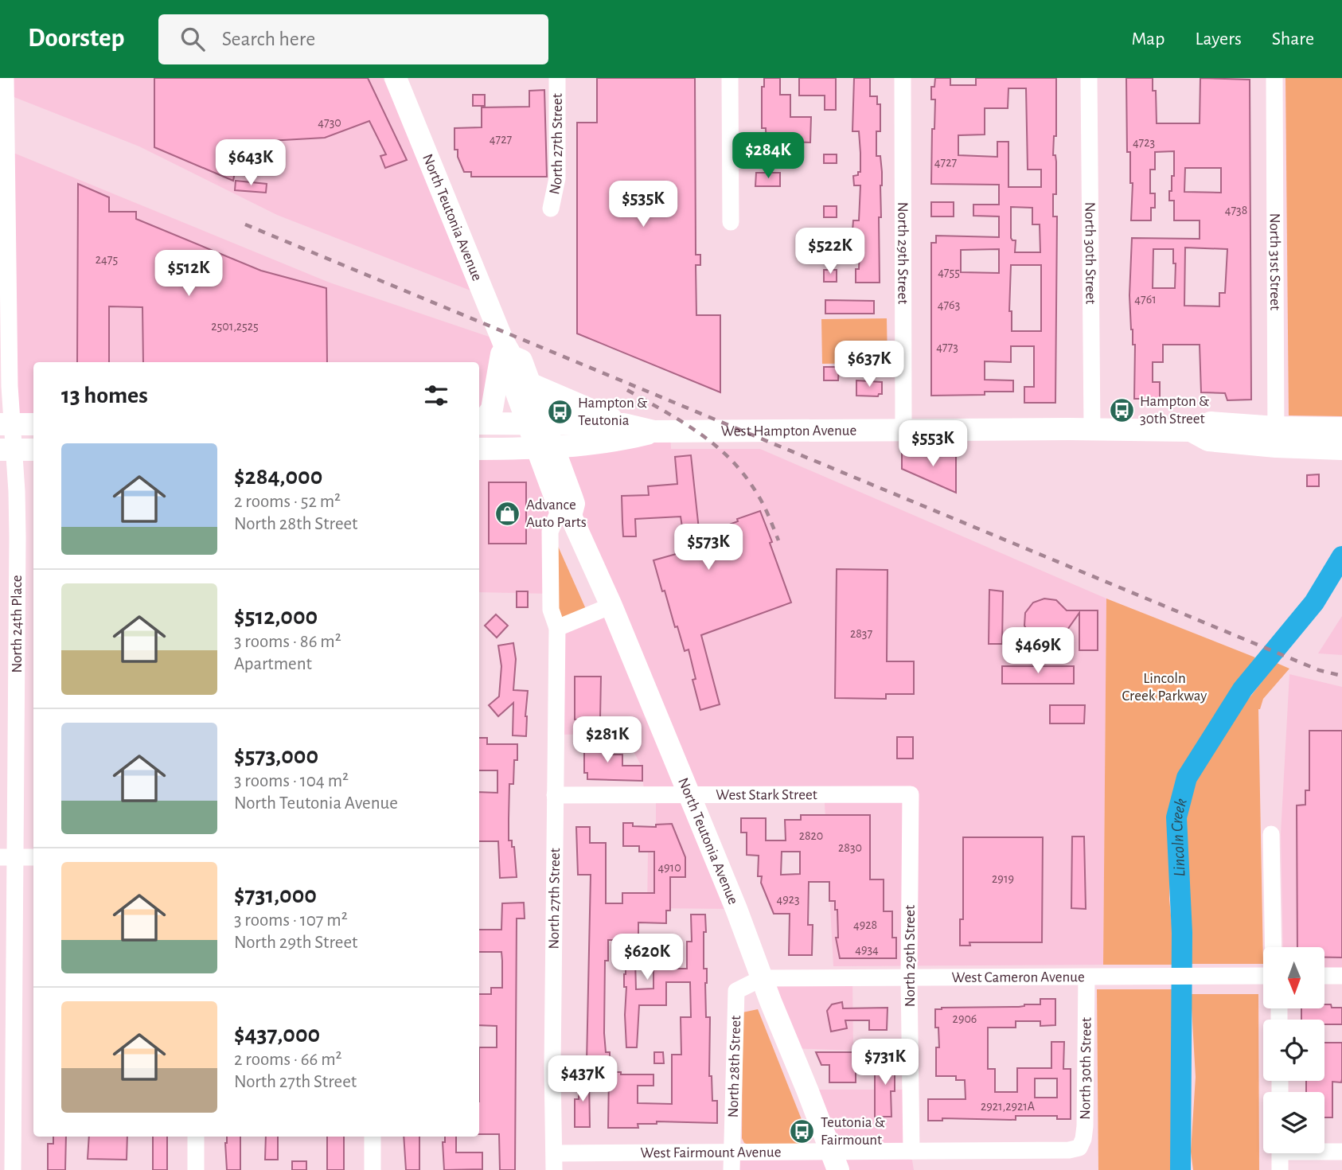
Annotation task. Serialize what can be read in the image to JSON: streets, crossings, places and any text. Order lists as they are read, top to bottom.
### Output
{
  "streets": {
    "main road": ["North Teutonia Avenue", "West Hampton Avenue"],
    "street": [
      "North 27th Street",
      "North 30th Street",
      "North 29th Street",
      "North 31st Street",
      "North 24th Place",
      "West Stark Street",
      "West Cameron Avenue",
      "North 28th Street",
      "West Fairmount Avenue"
    ]
  },
  "crossings": [
    ["North 27th Street", "North Teutonia Avenue"],
    ["North 27th Street", "West Stark Street"],
    ["North 27th Street", "West Fairmount Avenue"],
    ["North Teutonia Avenue", "West Hampton Avenue"],
    ["North Teutonia Avenue", "West Stark Street"],
    ["North Teutonia Avenue", "West Cameron Avenue"],
    ["North Teutonia Avenue", "North 28th Street"],
    ["North Teutonia Avenue", "West Fairmount Avenue"],
    ["North 30th Street", "West Hampton Avenue"],
    ["North 30th Street", "West Cameron Avenue"],
    ["North 30th Street", "West Fairmount Avenue"],
    ["North 29th Street", "West Hampton Avenue"],
    ["North 29th Street", "West Stark Street"],
    ["North 29th Street", "West Cameron Avenue"],
    ["North 29th Street", "West Fairmount Avenue"],
    ["North 31st Street", "West Hampton Avenue"],
    ["West Cameron Avenue", "North 28th Street"],
    ["North 28th Street", "West Fairmount Avenue"]
  ],
  "water": ["Lincoln Creek"],
  "parks": ["Lincoln Creek Parkway"],
  "places": {
    "bus stop": ["Hampton & 30th Street", "Hampton & Teutonia", "Teutonia & Fairmount"],
    "shop": ["Advance Auto Parts"]
  },
  "house_numbers": [
    "4730",
    "4727",
    "4723",
    "4727",
    "4738",
    "2475",
    "4755",
    "4761",
    "4763",
    "2501,2525",
    "4773",
    "2837",
    "2820",
    "2830",
    "4910",
    "2919",
    "4923",
    "4928",
    "4934",
    "2906",
    "2921,2921A"
  ],
  "north": "bottom",
  "page": {
    "header": "Doorstep",
    "search": "Search here",
    "nav": ["Map", "Layers", "Share"],
    "price": [
      "$284K",
      "$643K",
      "$535K",
      "$522K",
      "$512K",
      "$637K",
      "$553K",
      "$573K",
      "$469K",
      "$281K",
      "$620K",
      "$731K",
      "$437K"
    ],
    "heading": "13 homes",
    "list": [
      {
        "name": "$284,000",
        "note": "2 rooms · 52 m² · North 28th Street"
      },
      {
        "name": "$512,000",
        "note": "3 rooms · 86 m² · Apartment"
      },
      {
        "name": "$573,000",
        "note": "3 rooms · 104 m² · North Teutonia Avenue"
      },
      {
        "name": "$731,000",
        "note": "3 rooms · 107 m² · North 29th Street"
      },
      {
        "name": "$437,000",
        "note": "2 rooms · 66 m² · North 27th Street"
      }
    ]
  }
}
